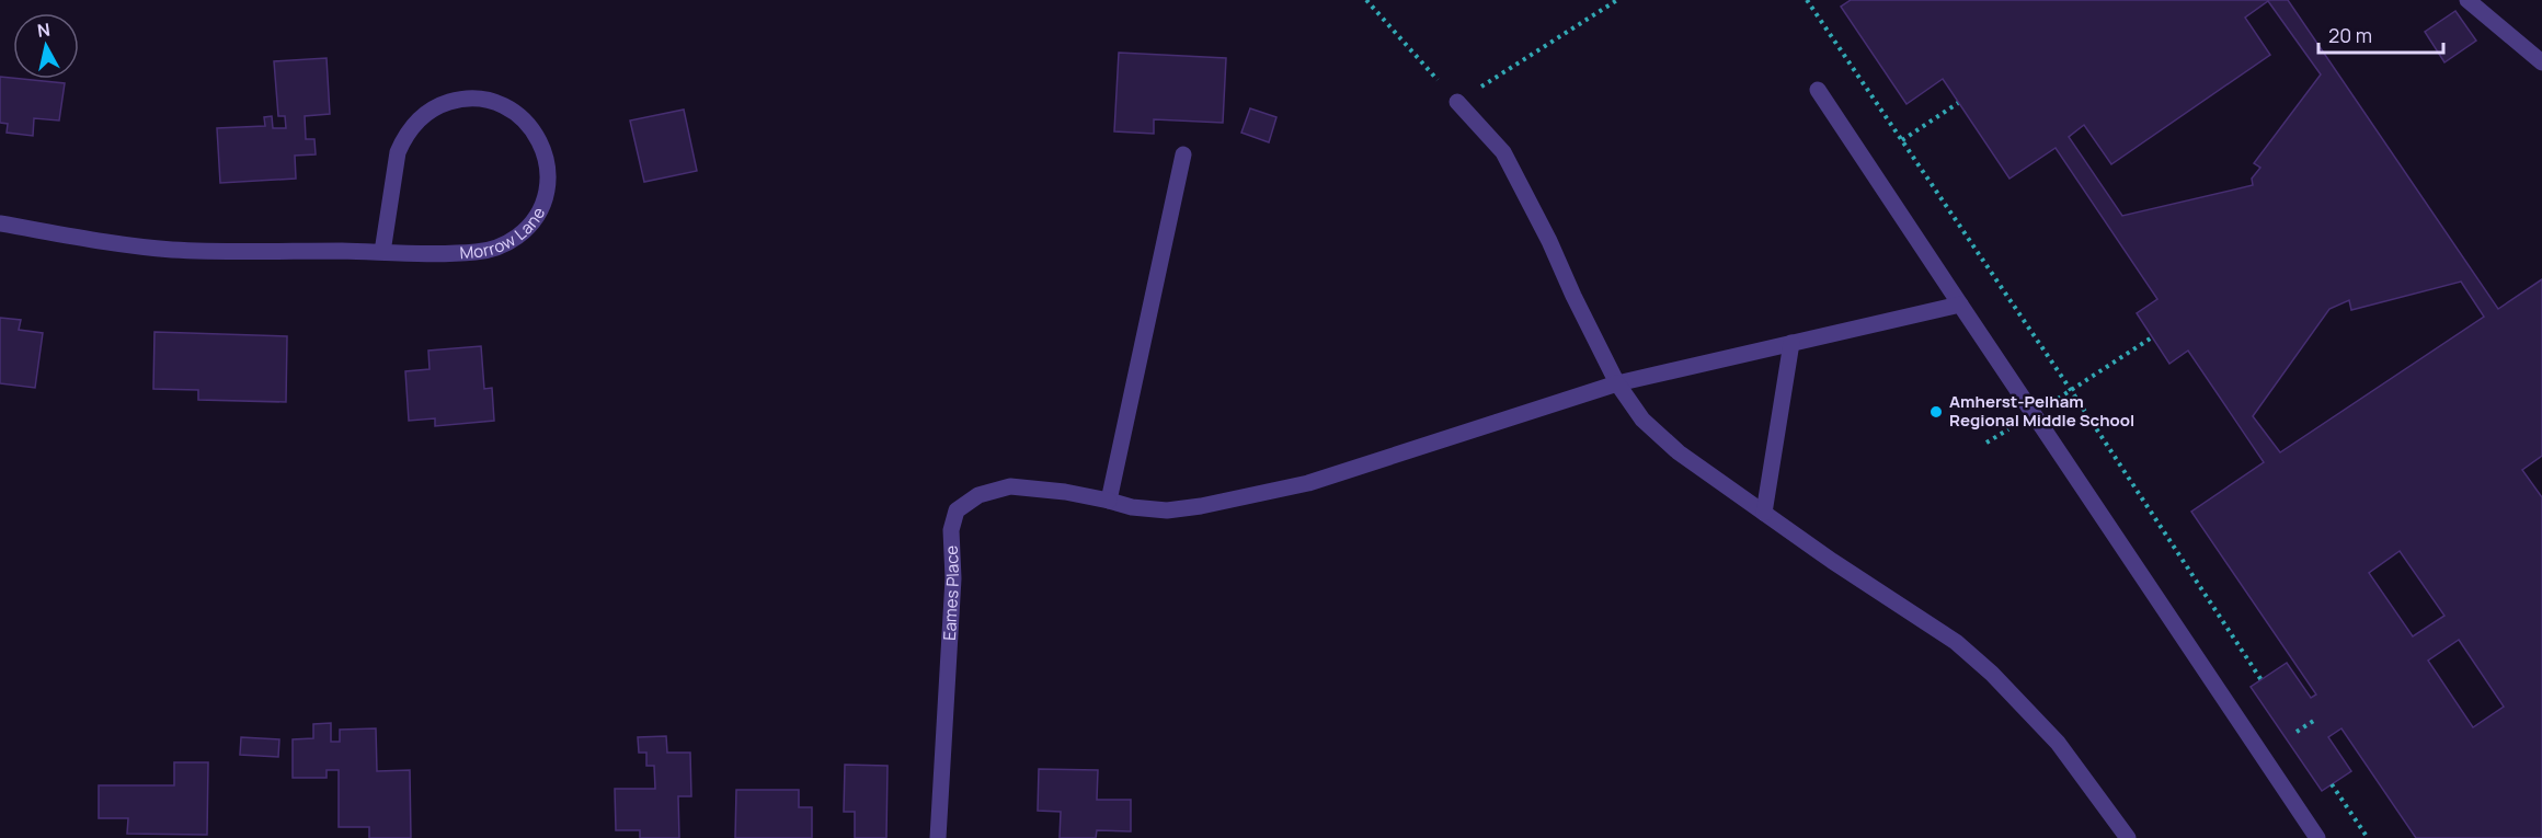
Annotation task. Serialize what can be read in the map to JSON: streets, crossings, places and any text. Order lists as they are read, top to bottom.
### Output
{
  "streets": {
    "street": ["Morrow Lane", "Eames Place"]
  },
  "places": ["Amherst-Pelham Regional Middle School"],
  "scale_bar": "20 m",
  "north": "top"
}
